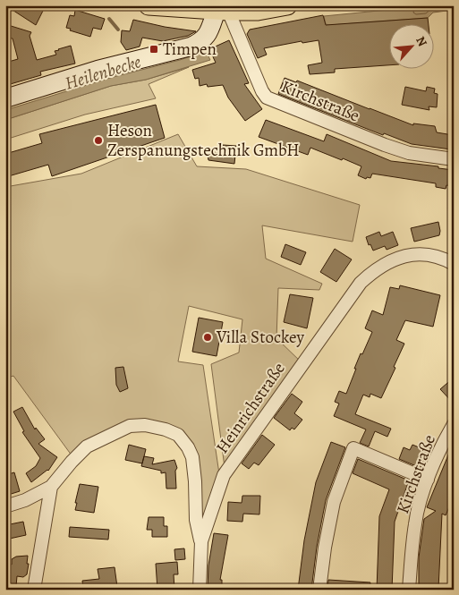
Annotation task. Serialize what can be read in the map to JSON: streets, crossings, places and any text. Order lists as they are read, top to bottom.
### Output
{
  "streets": {
    "street": ["Kirchstraße", "Heinrichstraße"]
  },
  "water": ["Heilenbecke"],
  "places": {
    "transit": ["Timpen"],
    "other": ["Heson Zerspanungstechnik GmbH", "Villa Stockey"]
  },
  "north": "top right"
}
